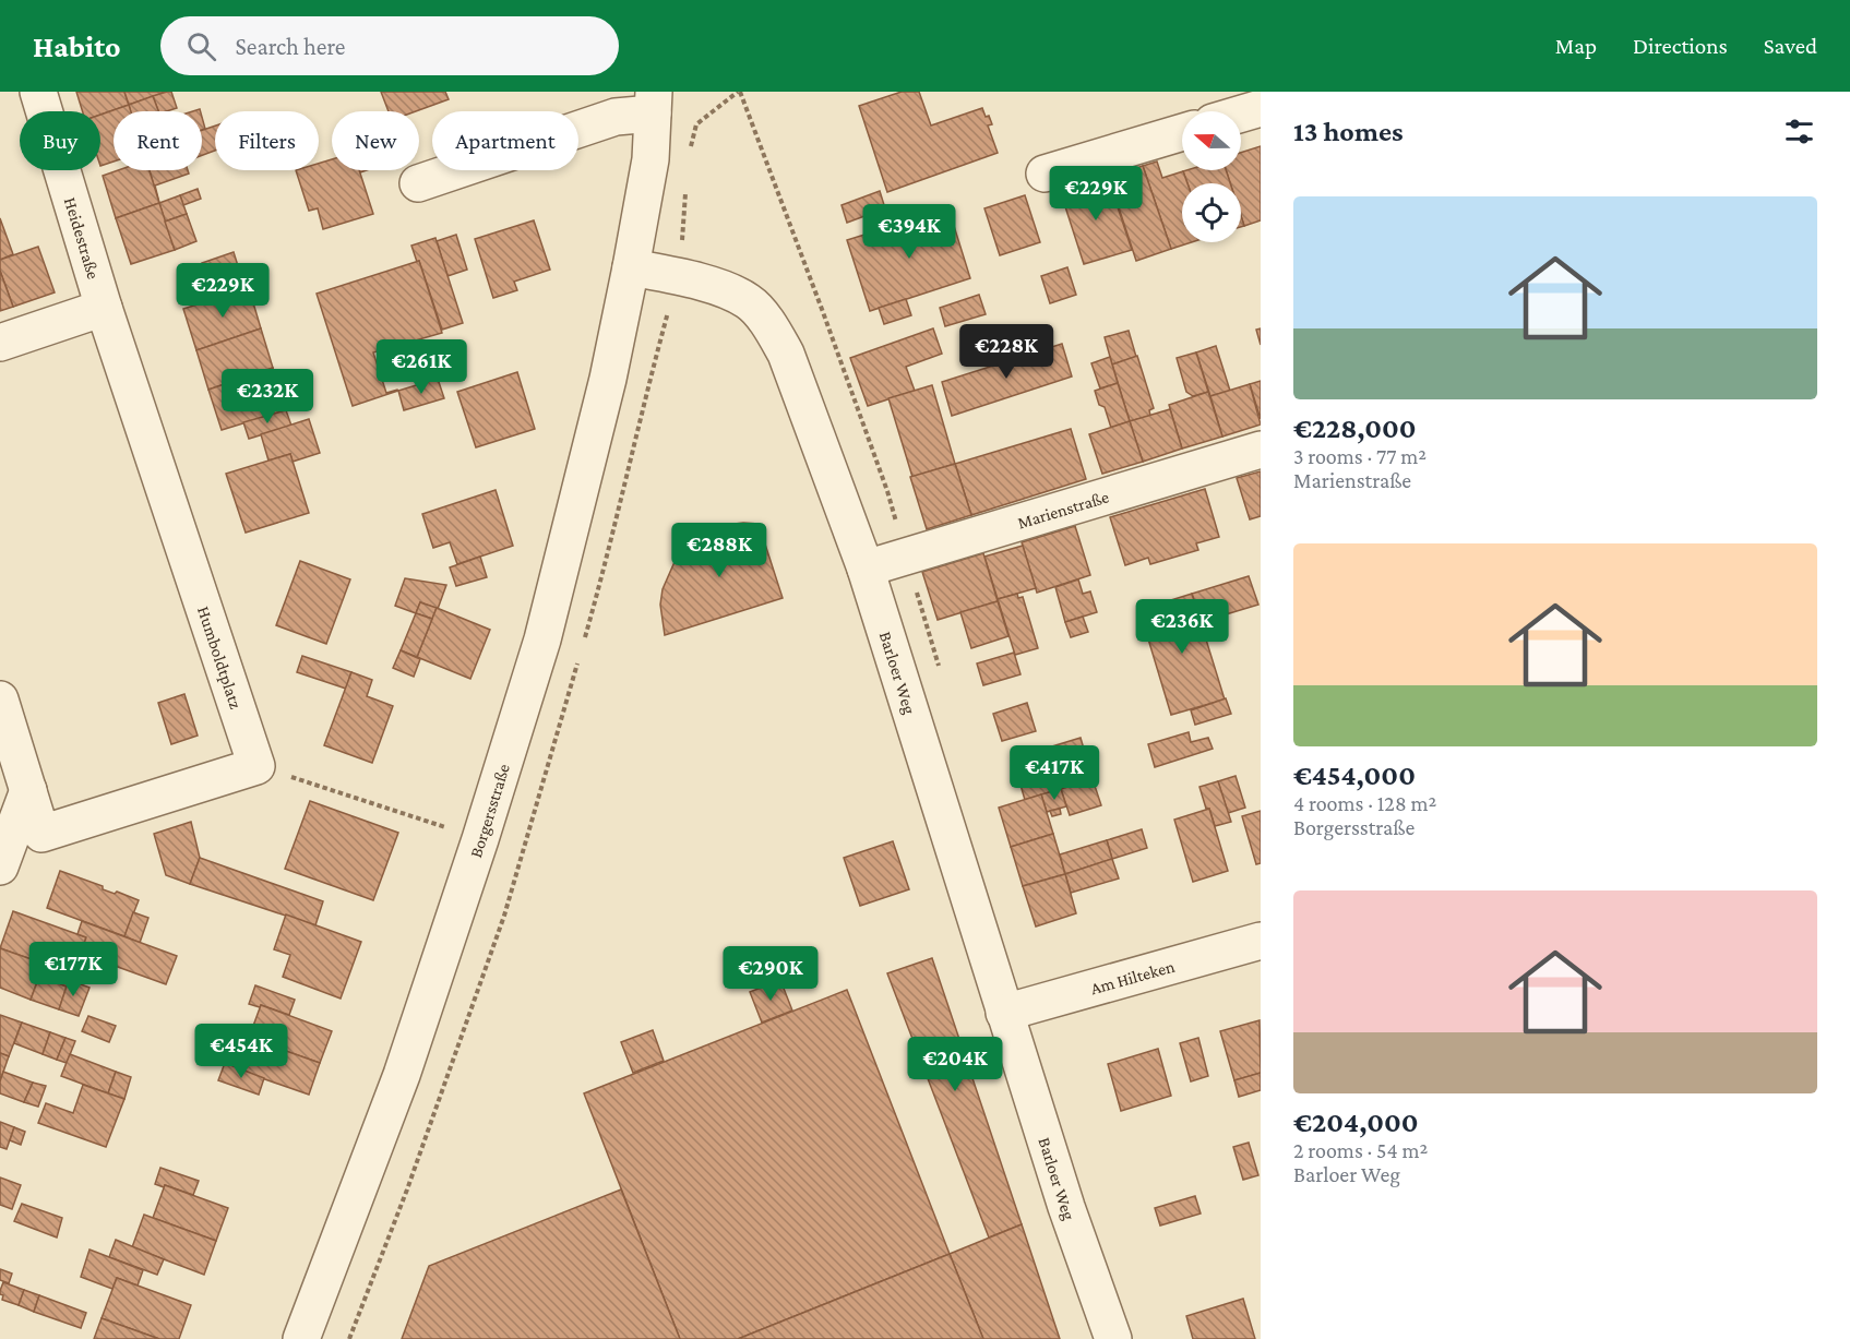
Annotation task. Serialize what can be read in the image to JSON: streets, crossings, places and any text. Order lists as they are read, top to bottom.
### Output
{
  "streets": {
    "street": [
      "Heidestraße",
      "Marienstraße",
      "Humboldtplatz",
      "Barloer Weg",
      "Borgersstraße",
      "Am Hilteken"
    ]
  },
  "crossings": [
    ["Heidestraße", "Humboldtplatz"],
    ["Marienstraße", "Barloer Weg"],
    ["Barloer Weg", "Borgersstraße"],
    ["Barloer Weg", "Am Hilteken"]
  ],
  "north": "left",
  "page": {
    "header": "Habito",
    "search": "Search here",
    "nav": ["Map", "Directions", "Saved"],
    "heading": "13 homes",
    "chip": [
      "Buy",
      "Rent",
      "Filters",
      "New",
      "Apartment"
    ],
    "price": [
      "€229K",
      "€394K",
      "€229K",
      "€228K",
      "€261K",
      "€232K",
      "€288K",
      "€236K",
      "€417K",
      "€177K",
      "€290K",
      "€454K",
      "€204K"
    ],
    "list": [
      {
        "name": "€228,000",
        "note": "3 rooms · 77 m² · Marienstraße"
      },
      {
        "name": "€454,000",
        "note": "4 rooms · 128 m² · Borgersstraße"
      },
      {
        "name": "€204,000",
        "note": "2 rooms · 54 m² · Barloer Weg"
      }
    ]
  }
}
